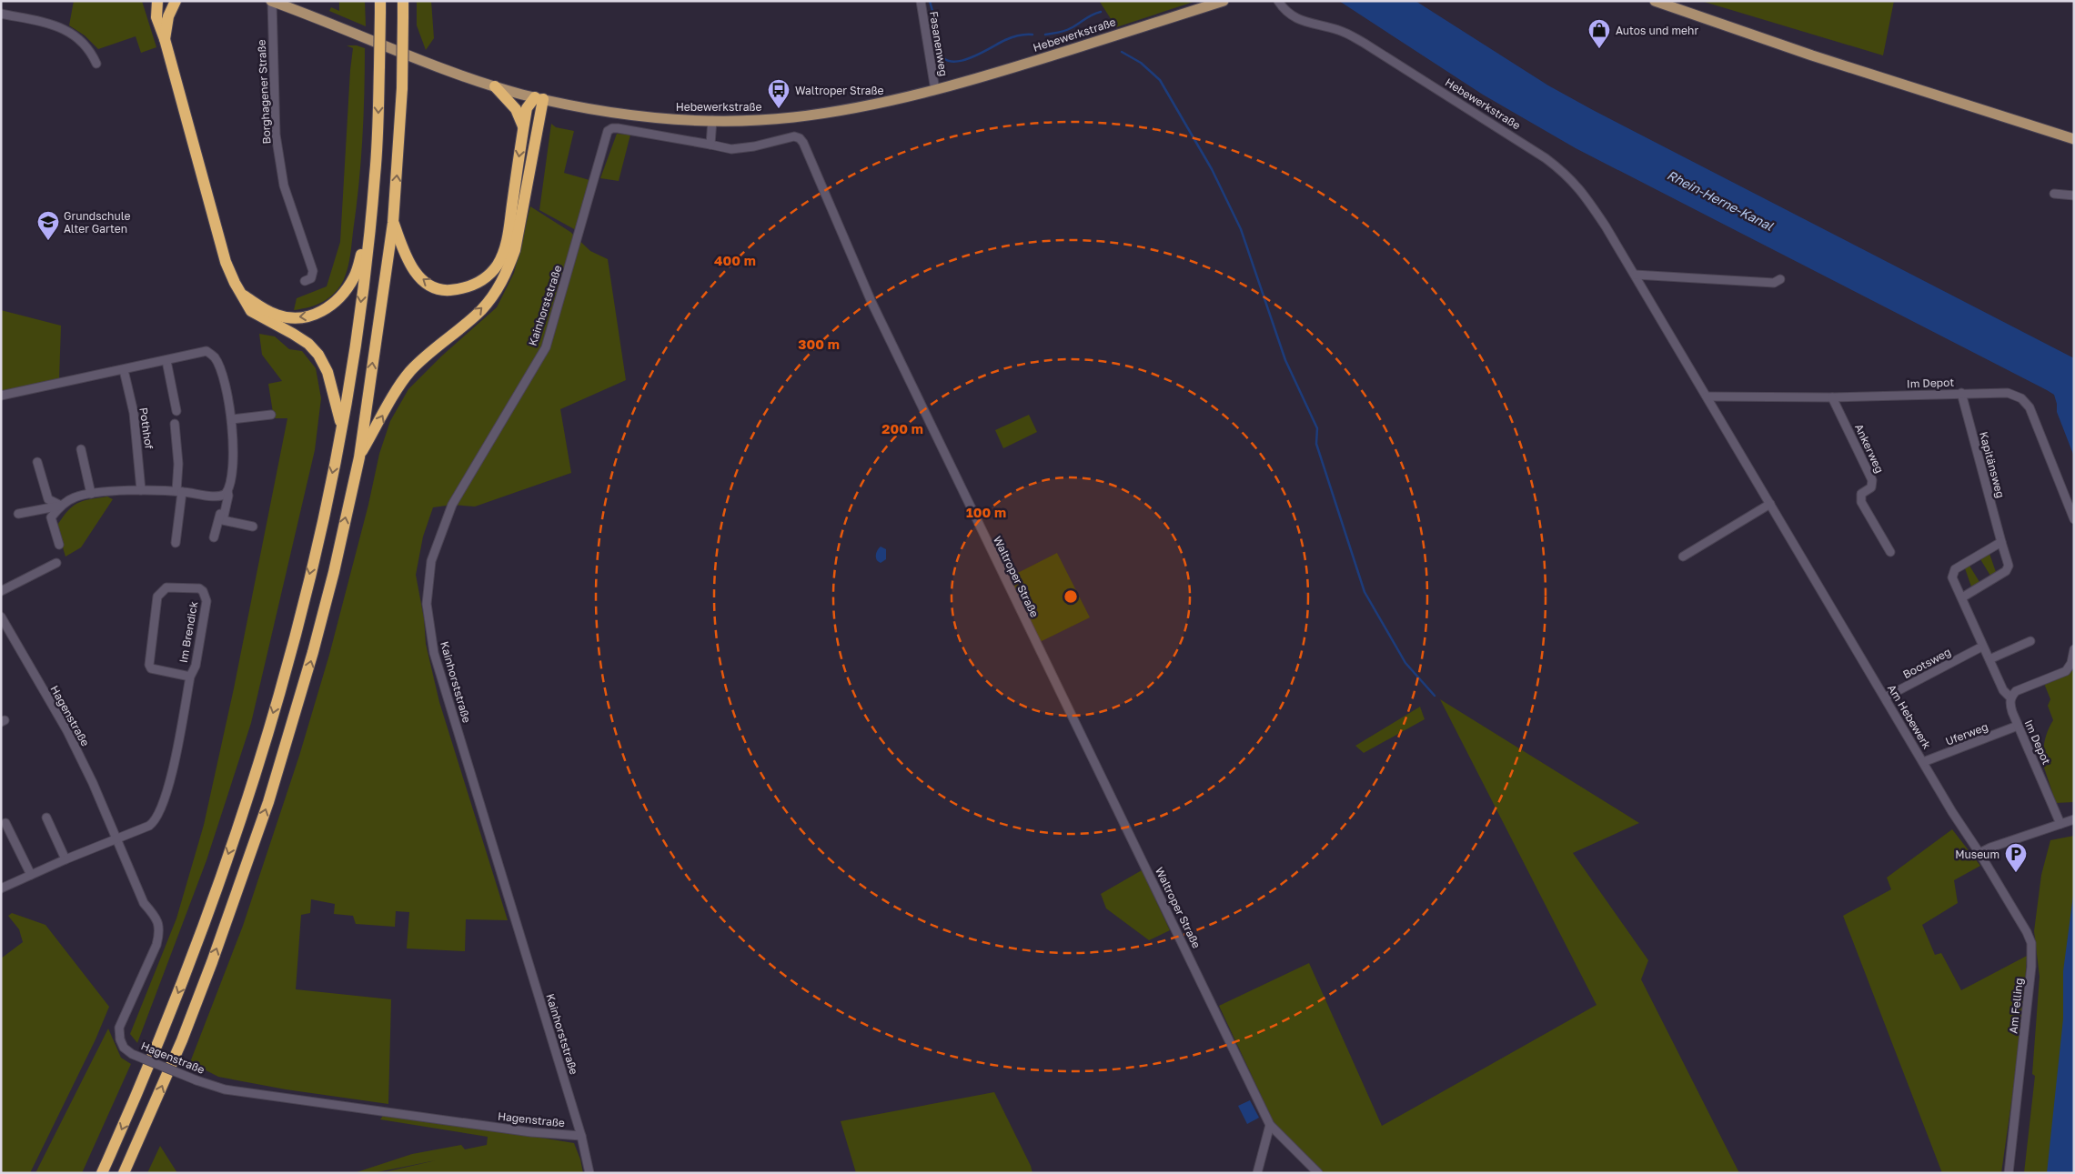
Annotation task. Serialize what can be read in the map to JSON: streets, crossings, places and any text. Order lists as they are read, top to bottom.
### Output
{
  "streets": {
    "main road": ["Hebewerkstraße"],
    "street": [
      "Fasanenweg",
      "Borghagener Straße",
      "Kainhorststraße",
      "Im Depot",
      "Pothhof",
      "Ankerweg",
      "Kapitänsweg",
      "Waltroper Straße",
      "Im Brendick",
      "Bootsweg",
      "Hagenstraße",
      "Am Hebewerk",
      "Uferweg",
      "Am Felling"
    ]
  },
  "crossings": [
    ["Hebewerkstraße", "Fasanenweg"],
    ["Hebewerkstraße", "Borghagener Straße"],
    ["Hebewerkstraße", "Im Depot"],
    ["Hebewerkstraße", "Am Hebewerk"],
    ["Kainhorststraße", "Waltroper Straße"],
    ["Kainhorststraße", "Hagenstraße"],
    ["Im Depot", "Ankerweg"],
    ["Im Depot", "Kapitänsweg"],
    ["Im Depot", "Am Hebewerk"],
    ["Im Depot", "Uferweg"],
    ["Im Brendick", "Hagenstraße"],
    ["Bootsweg", "Am Hebewerk"],
    ["Am Hebewerk", "Uferweg"],
    ["Am Hebewerk", "Am Felling"]
  ],
  "water": ["Rhein-Herne-Kanal"],
  "places": {
    "shop": ["Autos und mehr"],
    "bus stop": ["Waltroper Straße"],
    "school or university": ["Grundschule Alter Garten"],
    "parking": ["Museum"]
  },
  "rings": [
    "400 m",
    "300 m",
    "200 m",
    "100 m"
  ]
}
